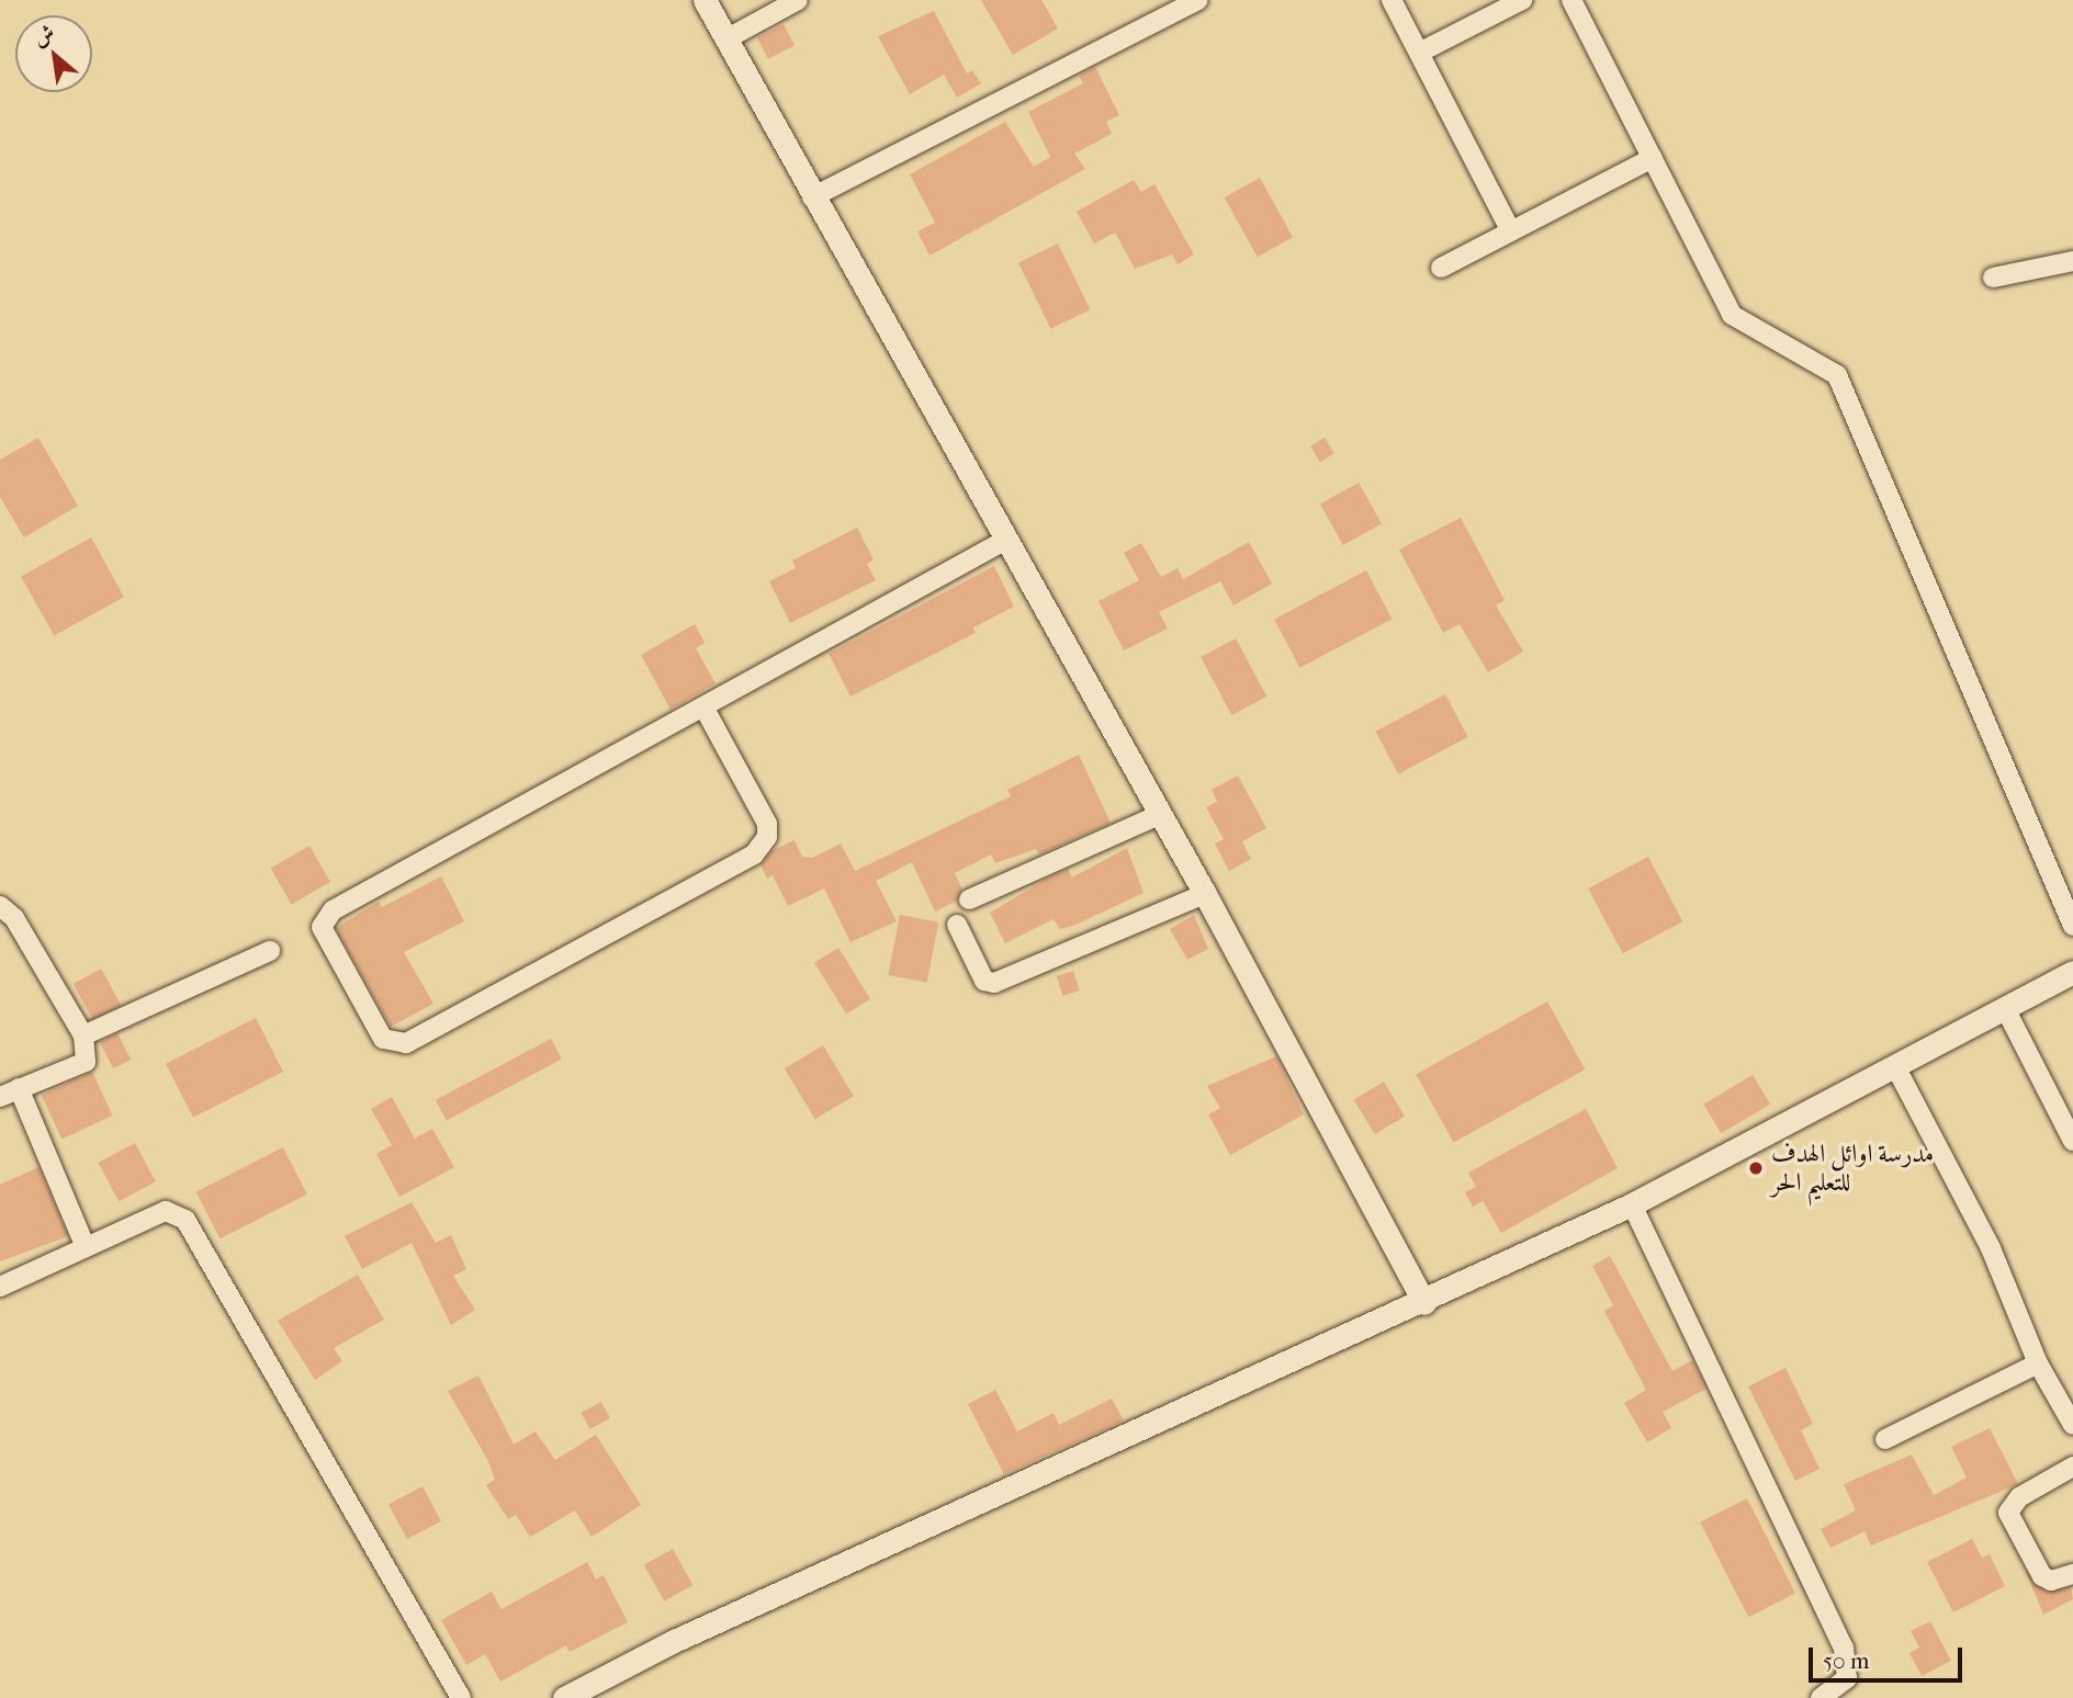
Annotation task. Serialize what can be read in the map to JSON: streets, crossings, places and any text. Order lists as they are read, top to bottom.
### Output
{
  "places": ["مدرسة اوائل الهدف للتعليم الحر"],
  "scale_bar": "50 m",
  "north": "top left"
}
